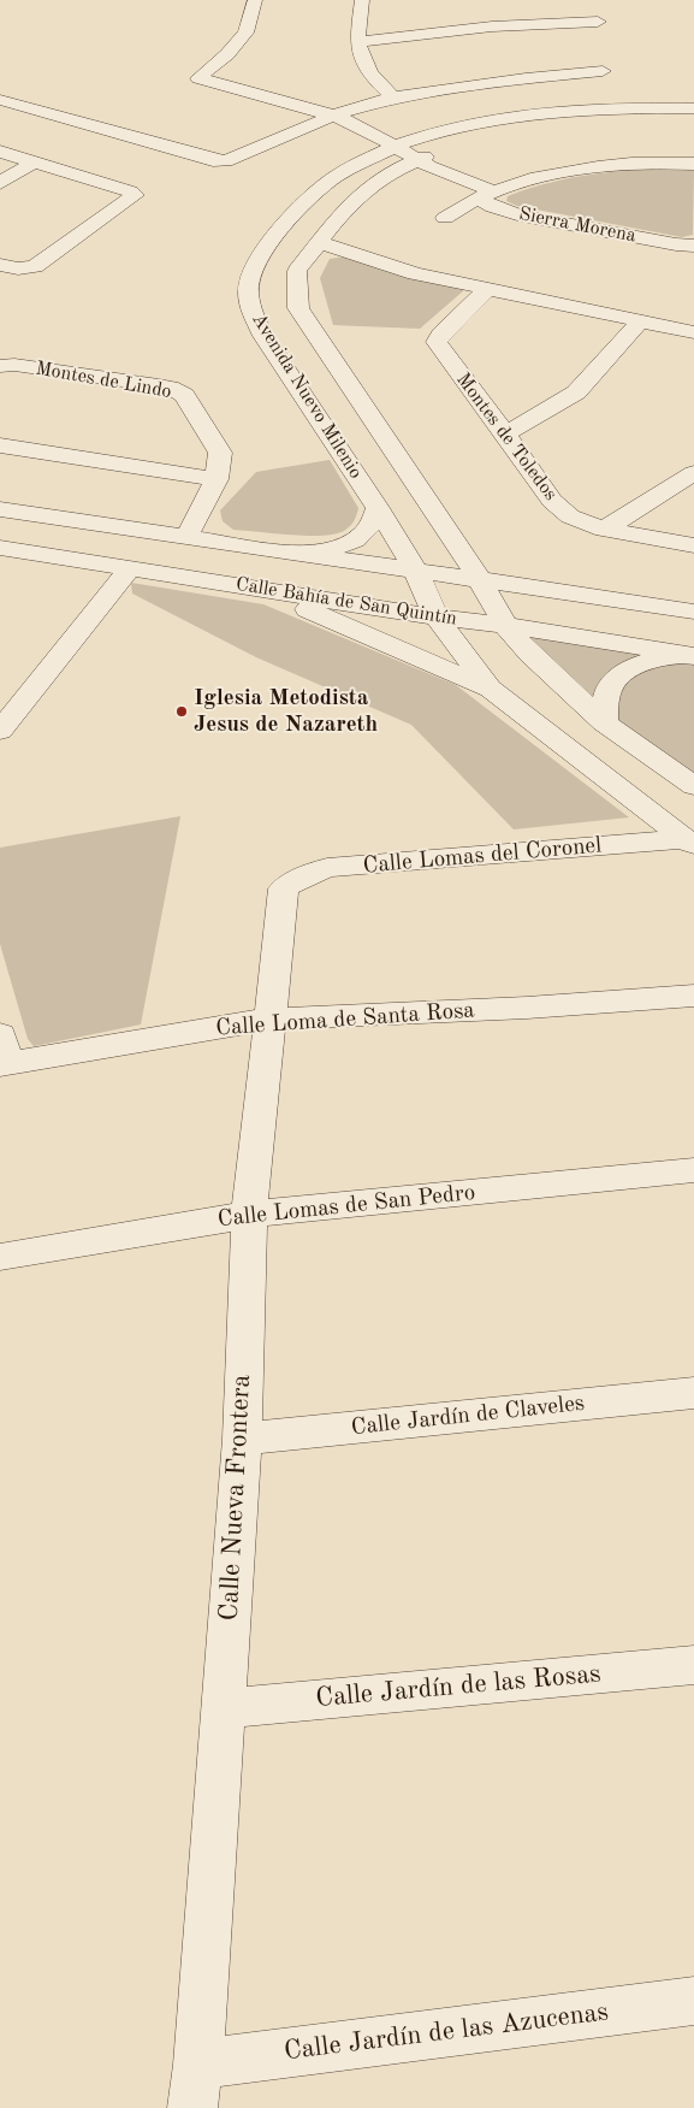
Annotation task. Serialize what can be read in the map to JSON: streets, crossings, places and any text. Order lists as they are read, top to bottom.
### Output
{
  "streets": {
    "street": [
      "Sierra Morena",
      "Montes de Lindo",
      "Avenida Nuevo Milenio",
      "Montes de Toledos",
      "Calle Bahía de San Quintín",
      "Calle Lomas del Coronel",
      "Calle Loma de Santa Rosa",
      "Calle Lomas de San Pedro",
      "Calle Jardín de Claveles",
      "Calle Nueva Frontera",
      "Calle Jardín de las Rosas",
      "Calle Jardín de las Azucenas"
    ]
  },
  "crossings": [
    ["Sierra Morena", "Avenida Nuevo Milenio"],
    ["Montes de Lindo", "Calle Bahía de San Quintín"],
    ["Avenida Nuevo Milenio", "Calle Bahía de San Quintín"],
    ["Avenida Nuevo Milenio", "Calle Lomas del Coronel"],
    ["Calle Lomas del Coronel", "Calle Nueva Frontera"],
    ["Calle Loma de Santa Rosa", "Calle Nueva Frontera"],
    ["Calle Lomas de San Pedro", "Calle Nueva Frontera"],
    ["Calle Jardín de Claveles", "Calle Nueva Frontera"],
    ["Calle Nueva Frontera", "Calle Jardín de las Rosas"],
    ["Calle Nueva Frontera", "Calle Jardín de las Azucenas"]
  ],
  "places": ["Iglesia Metodista Jesus de Nazareth"]
}
